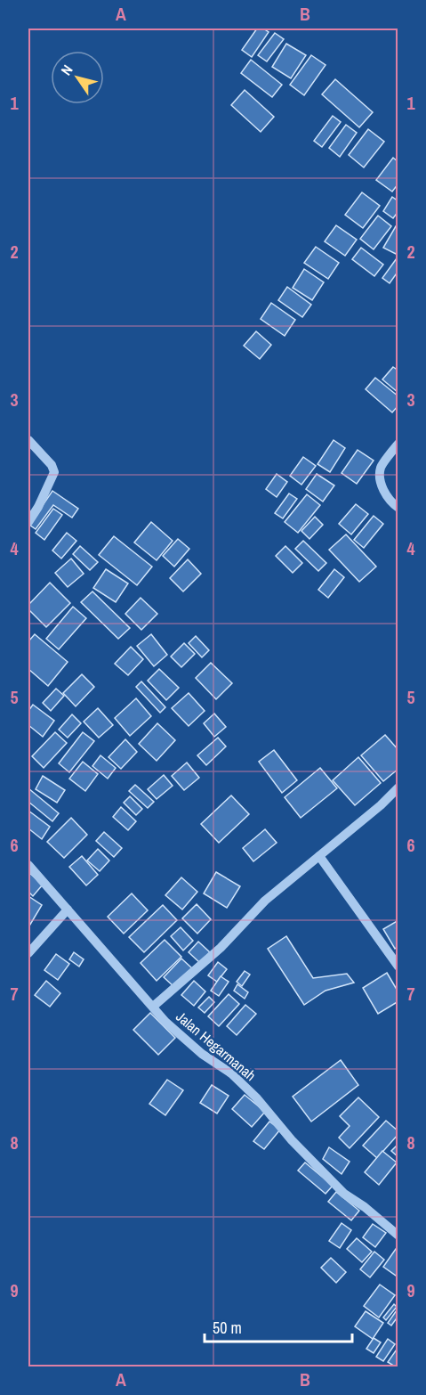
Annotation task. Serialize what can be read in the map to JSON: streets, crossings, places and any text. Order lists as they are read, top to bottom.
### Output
{
  "streets": {
    "street": ["Jalan Hegarmanah"]
  },
  "scale_bar": "50 m",
  "north": "top left",
  "grid": {
    "columns": ["A", "B"],
    "rows": [
      "1",
      "2",
      "3",
      "4",
      "5",
      "6",
      "7",
      "8",
      "9"
    ]
  }
}
